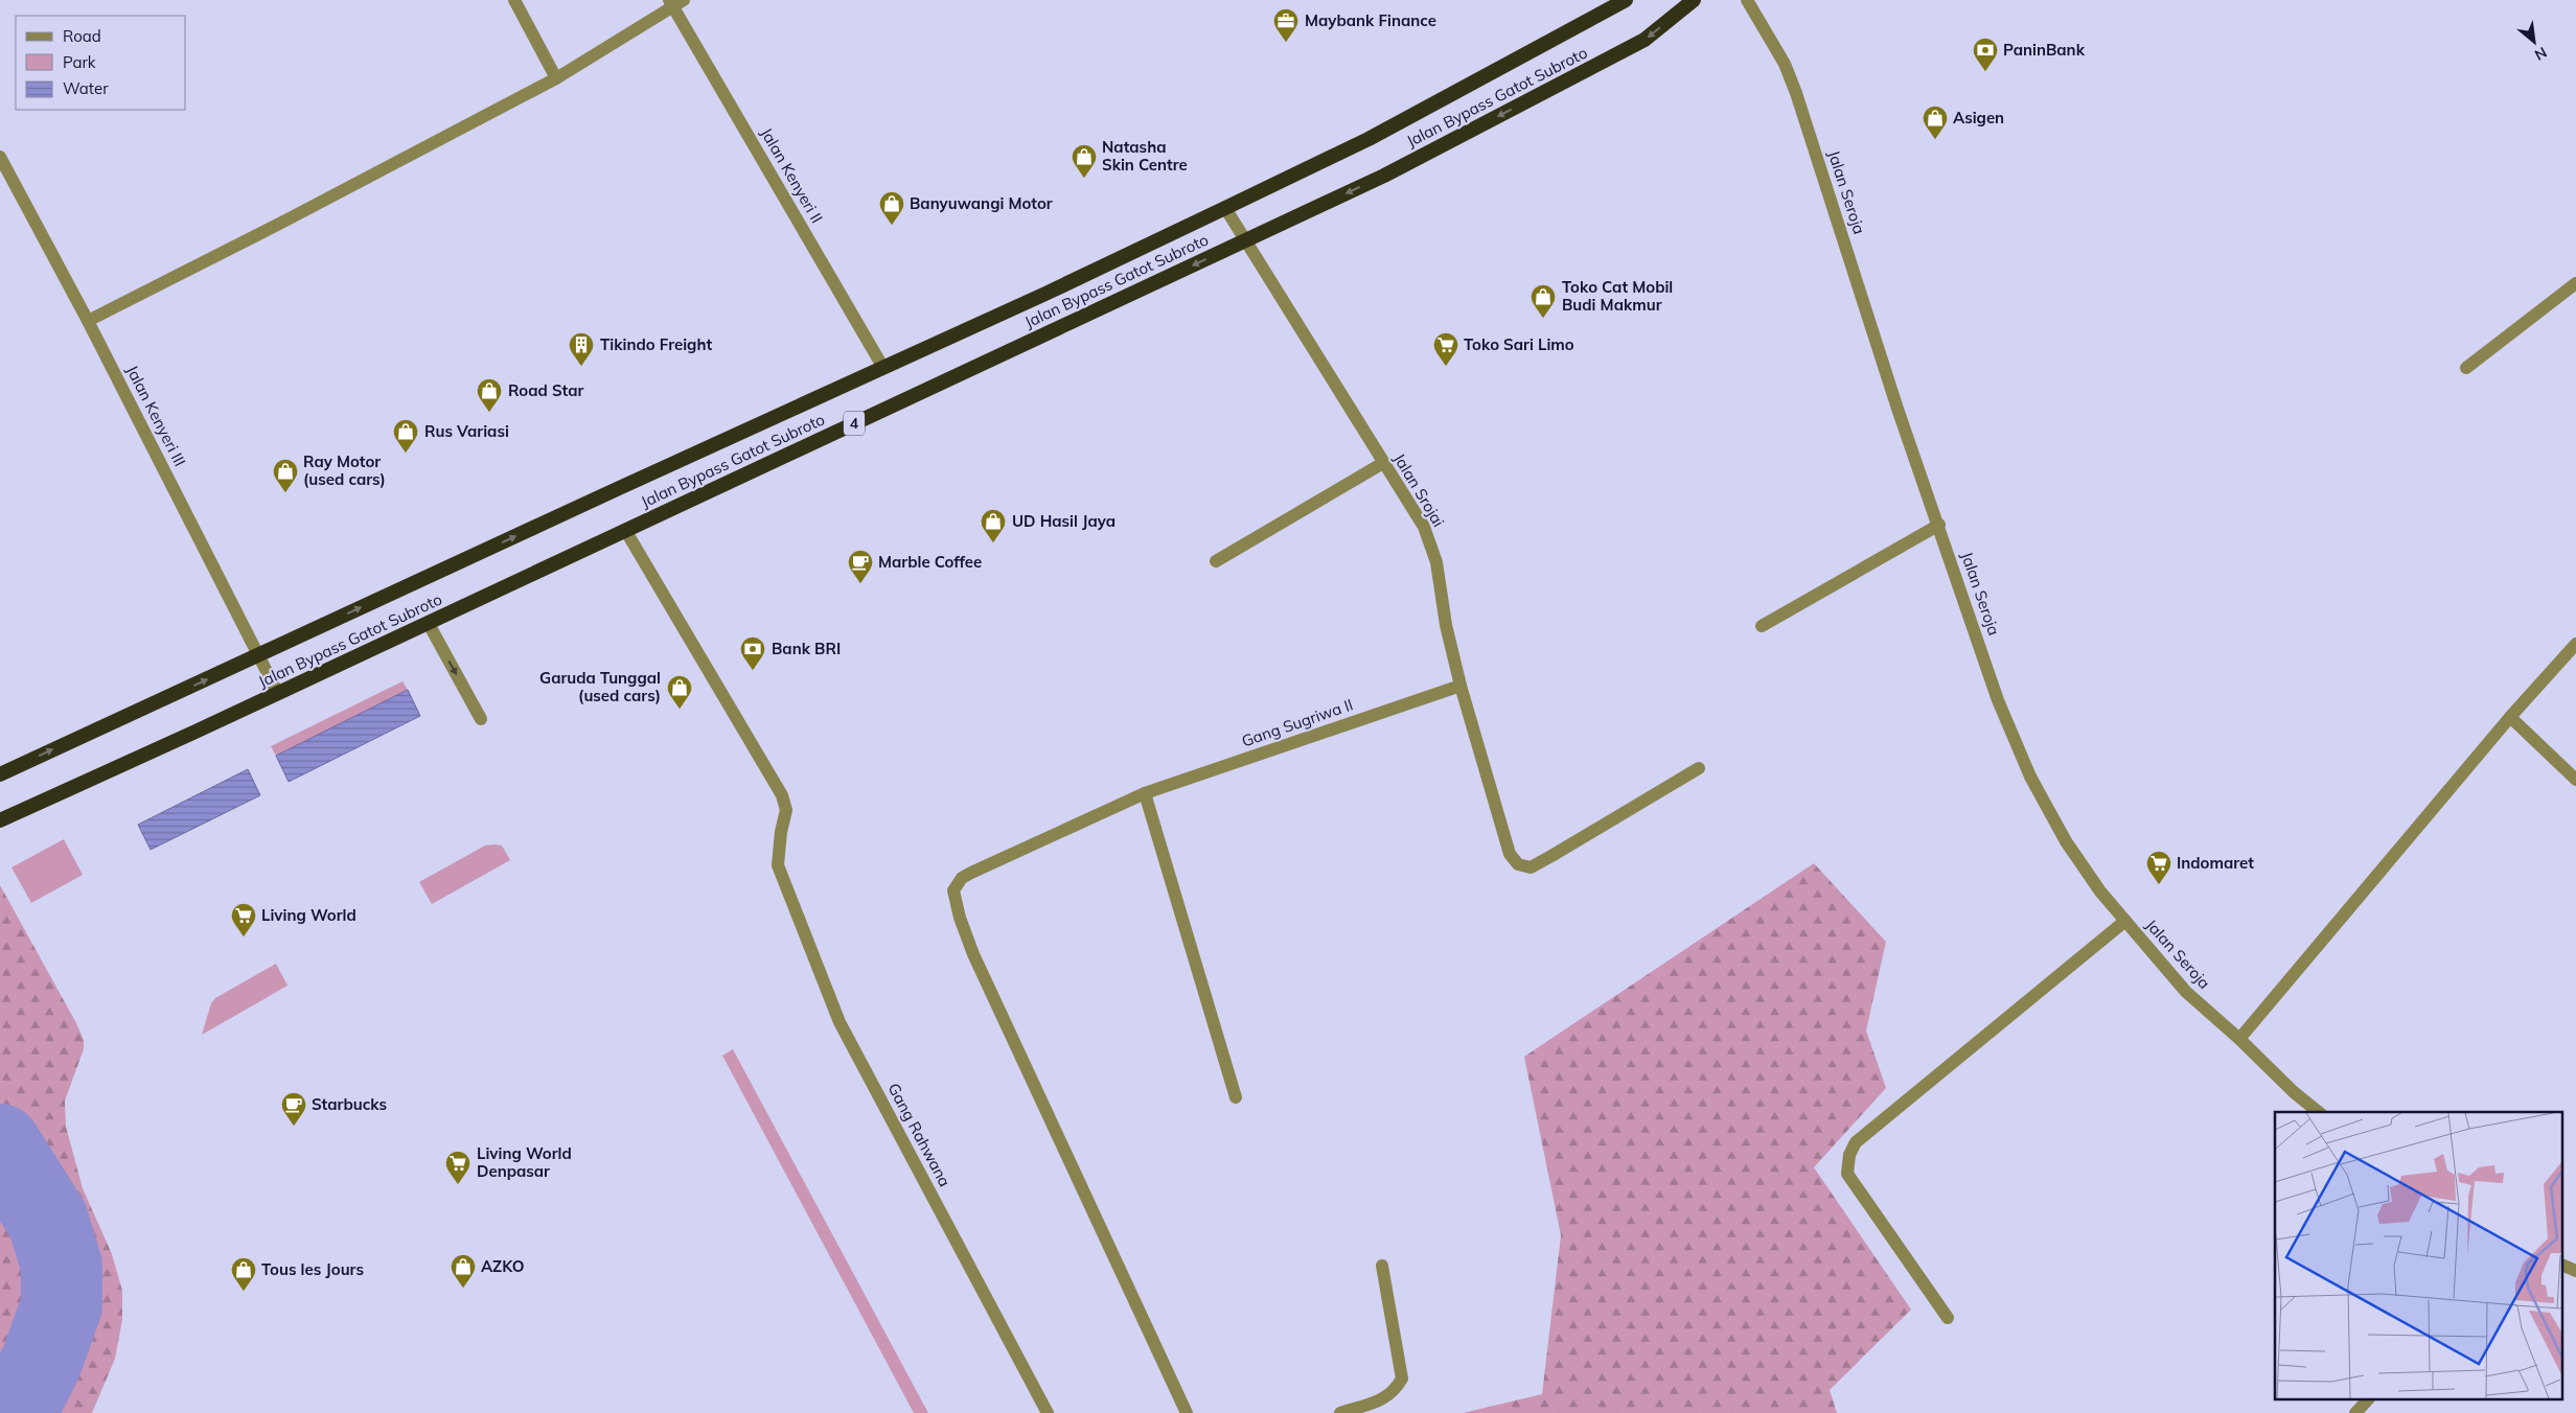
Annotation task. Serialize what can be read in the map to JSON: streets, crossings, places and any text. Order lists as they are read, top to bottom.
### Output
{
  "streets": {
    "highway": ["Jalan Bypass Gatot Subroto", "4"],
    "street": [
      "Jalan Kenyeri II",
      "Jalan Seroja",
      "Jalan Kenyeri III",
      "Jalan Srojai",
      "Gang Sugriwa II",
      "Gang Rahwana"
    ]
  },
  "crossings": [
    ["Jalan Bypass Gatot Subroto", "Jalan Kenyeri II"],
    ["Jalan Bypass Gatot Subroto", "Jalan Kenyeri III"],
    ["Jalan Bypass Gatot Subroto", "Jalan Srojai"],
    ["Jalan Bypass Gatot Subroto", "Gang Rahwana"],
    ["Jalan Srojai", "Gang Sugriwa II"]
  ],
  "places": {
    "office": ["Maybank Finance"],
    "bank": ["PaninBank", "Bank BRI"],
    "shop": [
      "Asigen",
      "Natasha Skin Centre",
      "Banyuwangi Motor",
      "Toko Cat Mobil Budi Makmur",
      "Road Star",
      "Rus Variasi",
      "Ray Motor (used cars)",
      "UD Hasil Jaya",
      "Garuda Tunggal (used cars)",
      "AZKO",
      "Tous les Jours"
    ],
    "building": ["Tikindo Freight"],
    "supermarket": [
      "Toko Sari Limo",
      "Indomaret",
      "Living World",
      "Living World Denpasar"
    ],
    "cafe": ["Marble Coffee", "Starbucks"]
  },
  "legend": ["Road", "Park", "Water"],
  "north": "bottom right"
}
